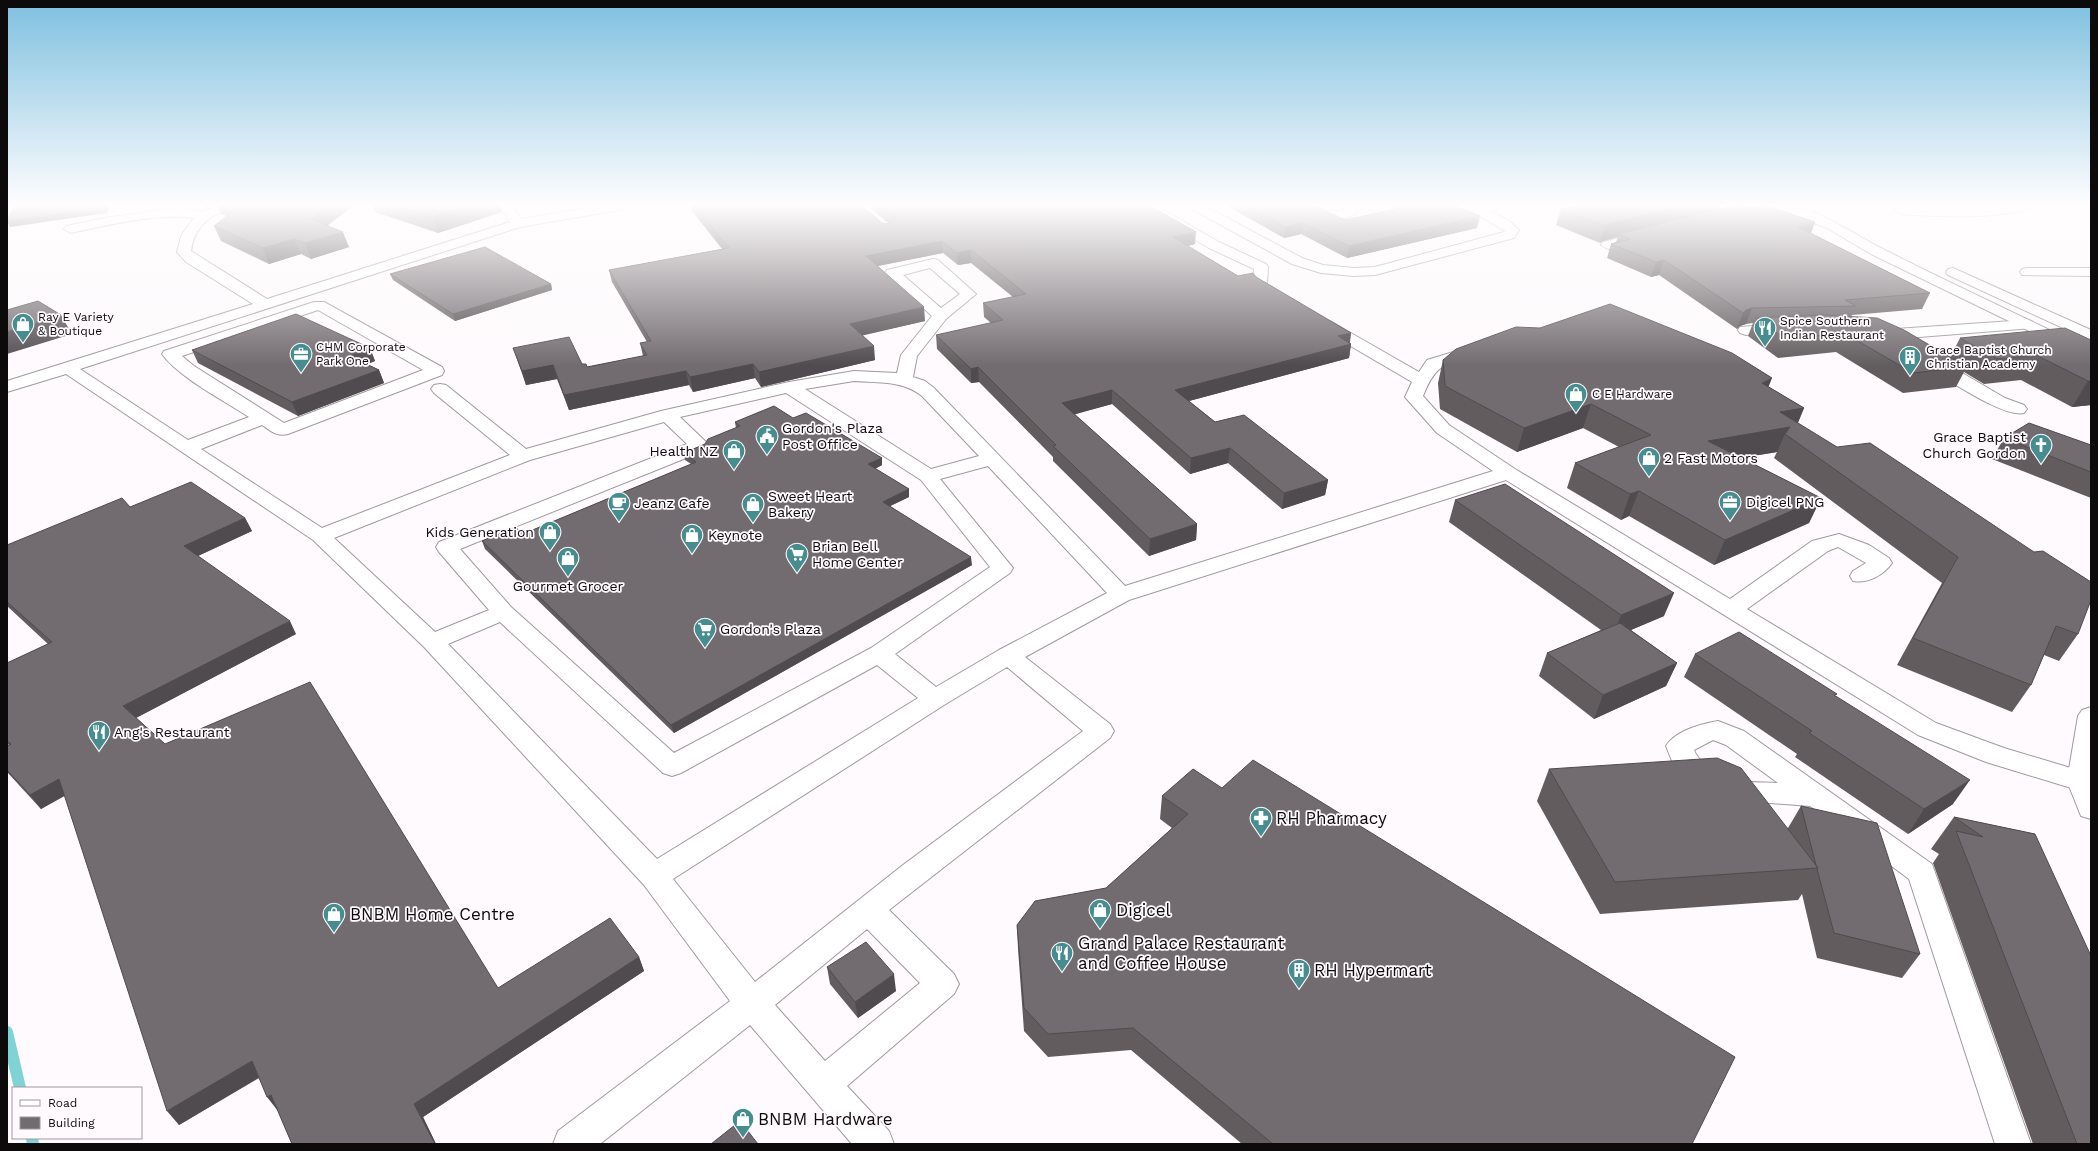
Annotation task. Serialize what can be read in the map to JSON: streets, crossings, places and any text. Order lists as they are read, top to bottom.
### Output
{
  "places": {
    "shop": [
      "Ray E Variety & Boutique",
      "C E Hardware",
      "Health NZ",
      "2 Fast Motors",
      "Sweet Heart Bakery",
      "Kids Generation",
      "Keynote",
      "Gourmet Grocer",
      "Digicel",
      "BNBM Home Centre",
      "BNBM Hardware"
    ],
    "restaurant": ["Spice Southern Indian Restaurant", "Ang's Restaurant", "Grand Palace Restaurant and Coffee House"],
    "office": ["CHM Corporate Park One", "Digicel PNG"],
    "building": ["Grace Baptist Church Christian Academy", "RH Hypermart"],
    "public building": ["Gordon's Plaza Post Office"],
    "church": ["Grace Baptist Church Gordon"],
    "cafe": ["Jeanz Cafe"],
    "supermarket": ["Brian Bell Home Center", "Gordon's Plaza"],
    "pharmacy": ["RH Pharmacy"]
  },
  "legend": ["Road", "Building"]
}
